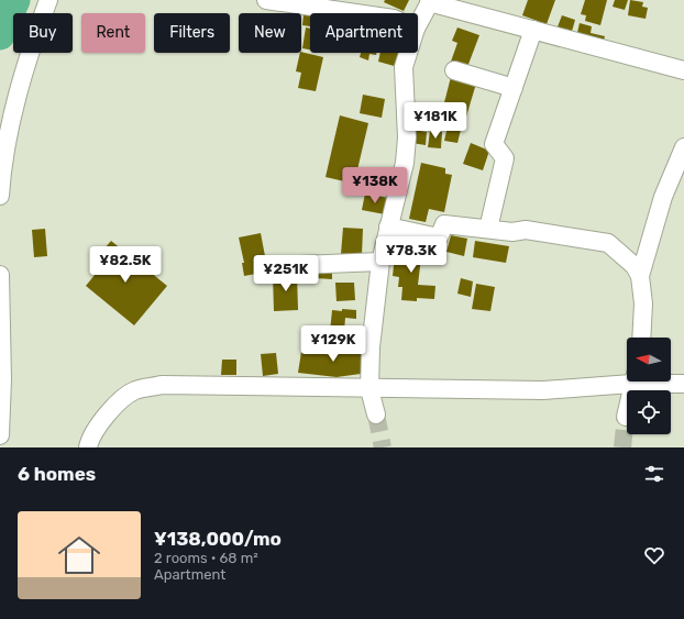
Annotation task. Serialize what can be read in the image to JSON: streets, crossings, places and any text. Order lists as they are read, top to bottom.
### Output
{
  "north": "left",
  "page": {
    "chip": [
      "Buy",
      "Rent",
      "Filters",
      "New",
      "Apartment"
    ],
    "price": [
      "¥181K",
      "¥138K",
      "¥78.3K",
      "¥82.5K",
      "¥251K",
      "¥129K"
    ],
    "heading": "6 homes",
    "list": [
      {
        "name": "¥138,000/mo",
        "note": "2 rooms · 68 m² · Apartment"
      }
    ]
  }
}
